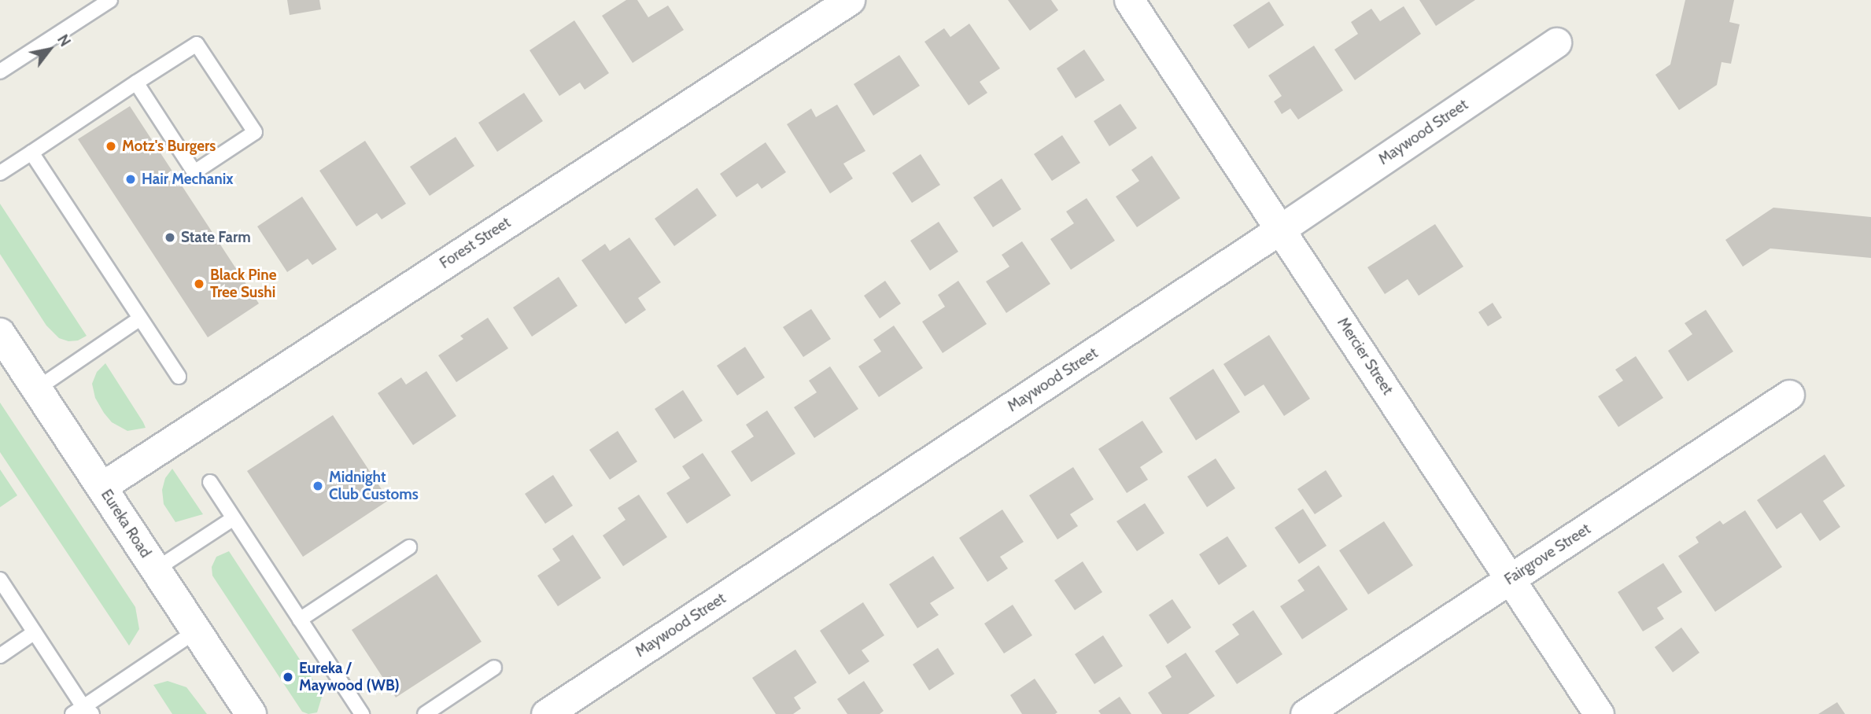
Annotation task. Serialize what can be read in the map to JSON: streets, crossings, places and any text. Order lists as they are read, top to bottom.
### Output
{
  "streets": {
    "main road": ["Eureka Road"],
    "street": [
      "Maywood Street",
      "Forest Street",
      "Mercier Street",
      "Fairgrove Street"
    ]
  },
  "crossings": [
    ["Maywood Street", "Mercier Street"],
    ["Forest Street", "Eureka Road"],
    ["Mercier Street", "Fairgrove Street"]
  ],
  "places": [
    "Motz's Burgers",
    "Hair Mechanix",
    "State Farm",
    "Black Pine Tree Sushi",
    "Midnight Club Customs",
    "Eureka / Maywood (WB)"
  ],
  "north": "top right"
}
